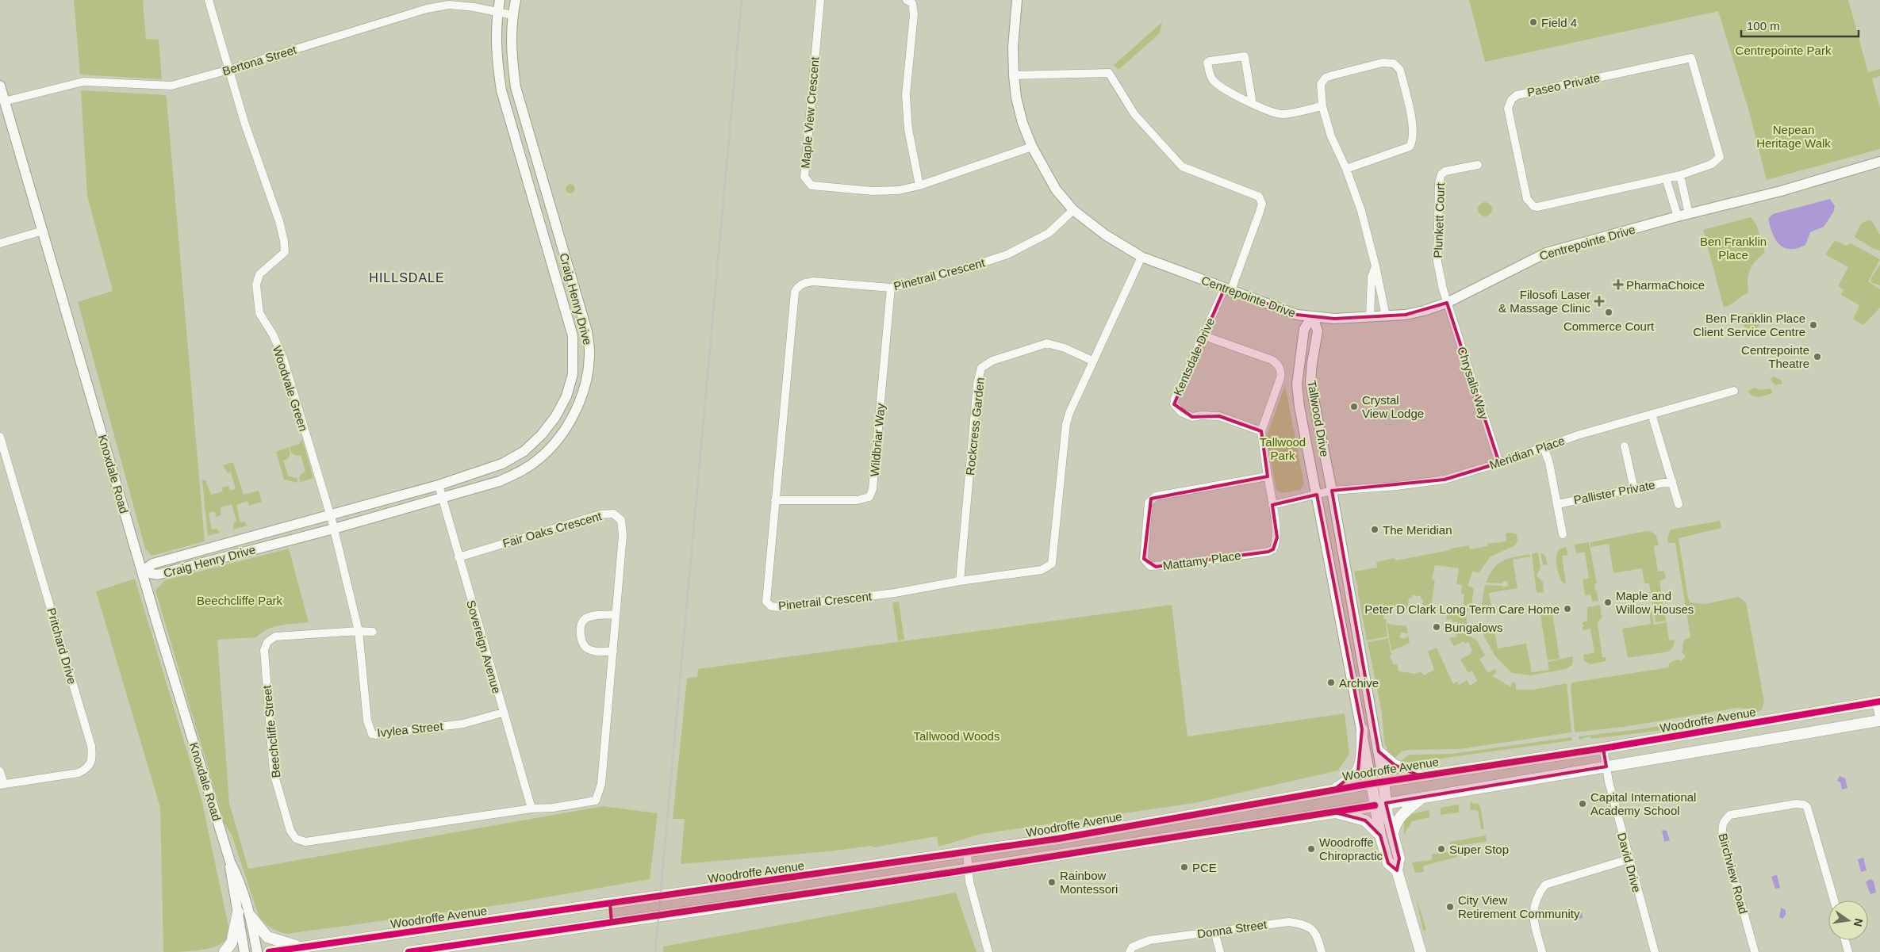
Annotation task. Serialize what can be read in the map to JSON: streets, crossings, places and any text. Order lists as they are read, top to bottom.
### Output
{
  "streets": {
    "main road": ["Tallwood Drive", "Woodroffe Avenue"],
    "street": [
      "Bertona Street",
      "Paseo Private",
      "Maple View Crescent",
      "Plunkett Court",
      "Centrepointe Drive",
      "Pinetrail Crescent",
      "Craig Henry Drive",
      "Kentsdale Drive",
      "Chrysalis Way",
      "Woodvale Green",
      "Rockcress Garden",
      "Wildbriar Way",
      "Meridian Place",
      "Knoxdale Road",
      "Pallister Private",
      "Fair Oaks Crescent",
      "Mattamy Place",
      "Pritchard Drive",
      "Sovereign Avenue",
      "Ivylea Street",
      "Beechcliffe Street",
      "David Drive",
      "Birchview Road",
      "Donna Street"
    ]
  },
  "crossings": [
    ["Bertona Street", "Craig Henry Drive"],
    ["Bertona Street", "Woodvale Green"],
    ["Bertona Street", "Knoxdale Road"],
    ["Maple View Crescent", "Centrepointe Drive"],
    ["Plunkett Court", "Centrepointe Drive"],
    ["Plunkett Court", "Chrysalis Way"],
    ["Centrepointe Drive", "Pinetrail Crescent"],
    ["Centrepointe Drive", "Kentsdale Drive"],
    ["Centrepointe Drive", "Chrysalis Way"],
    ["Centrepointe Drive", "Tallwood Drive"],
    ["Pinetrail Crescent", "Rockcress Garden"],
    ["Pinetrail Crescent", "Wildbriar Way"],
    ["Craig Henry Drive", "Woodvale Green"],
    ["Craig Henry Drive", "Knoxdale Road"],
    ["Craig Henry Drive", "Sovereign Avenue"],
    ["Craig Henry Drive", "Ivylea Street"],
    ["Kentsdale Drive", "Mattamy Place"],
    ["Chrysalis Way", "Meridian Place"],
    ["Woodvale Green", "Ivylea Street"],
    ["Tallwood Drive", "Meridian Place"],
    ["Tallwood Drive", "Woodroffe Avenue"],
    ["Meridian Place", "Pallister Private"],
    ["Meridian Place", "Mattamy Place"],
    ["Fair Oaks Crescent", "Sovereign Avenue"],
    ["Fair Oaks Crescent", "Beechcliffe Street"],
    ["Sovereign Avenue", "Ivylea Street"],
    ["Sovereign Avenue", "Beechcliffe Street"],
    ["Woodroffe Avenue", "David Drive"],
    ["Ivylea Street", "Beechcliffe Street"]
  ],
  "districts": ["HILLSDALE"],
  "parks": [
    "Centrepointe Park",
    "Nepean Heritage Walk",
    "Ben Franklin Place",
    "Tallwood Park",
    "Beechcliffe Park",
    "Tallwood Woods"
  ],
  "places": {
    "other": [
      "Field 4",
      "Commerce Court",
      "Ben Franklin Place Client Service Centre",
      "Centrepointe Theatre",
      "Crystal View Lodge",
      "The Meridian",
      "Maple and Willow Houses",
      "Peter D Clark Long Term Care Home",
      "Bungalows",
      "Archive",
      "Capital International Academy School",
      "Woodroffe Chiropractic",
      "Super Stop",
      "PCE",
      "Rainbow Montessori",
      "City View Retirement Community"
    ],
    "health": ["PharmaChoice", "Filosofi Laser & Massage Clinic"]
  },
  "scale_bar": "100 m",
  "north": "right"
}
